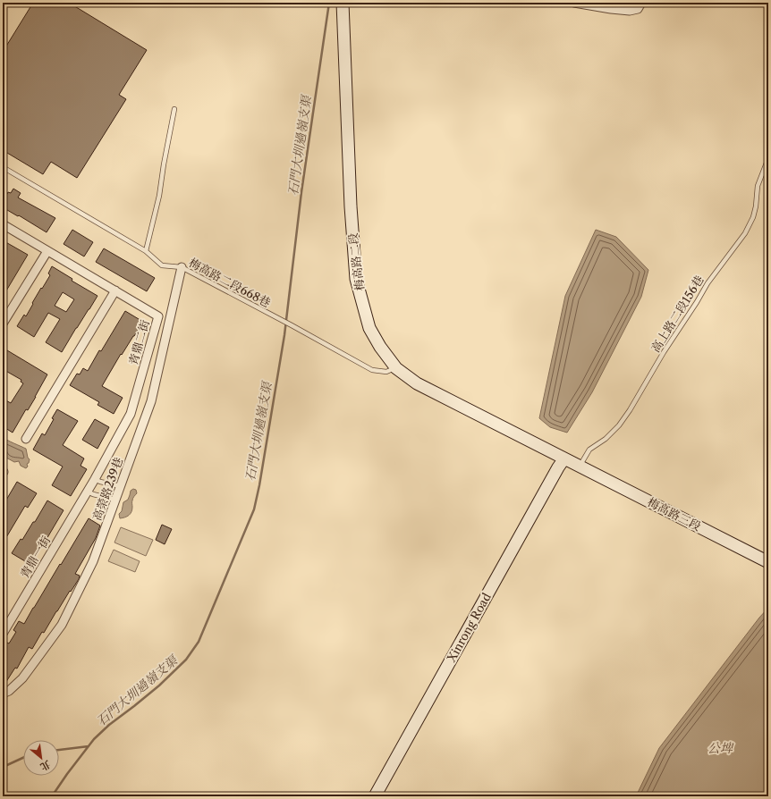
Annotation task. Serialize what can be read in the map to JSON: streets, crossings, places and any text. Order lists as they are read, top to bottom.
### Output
{
  "streets": {
    "street": [
      "梅高路二段",
      "青鼎二街",
      "高榮路239巷",
      "梅高路三段",
      "青鼎一街",
      "Xinrong Road"
    ],
    "lane": ["梅高路二段668巷", "高上路二段156巷"]
  },
  "crossings": [
    ["梅高路二段", "梅高路二段668巷"],
    ["梅高路二段", "高上路二段156巷"],
    ["梅高路二段", "梅高路三段"],
    ["梅高路二段", "Xinrong Road"],
    ["梅高路二段668巷", "高榮路239巷"],
    ["高上路二段156巷", "梅高路三段"],
    ["青鼎二街", "青鼎一街"]
  ],
  "water": ["石門大圳過嶺支渠", "公埤"],
  "north": "bottom right"
}
